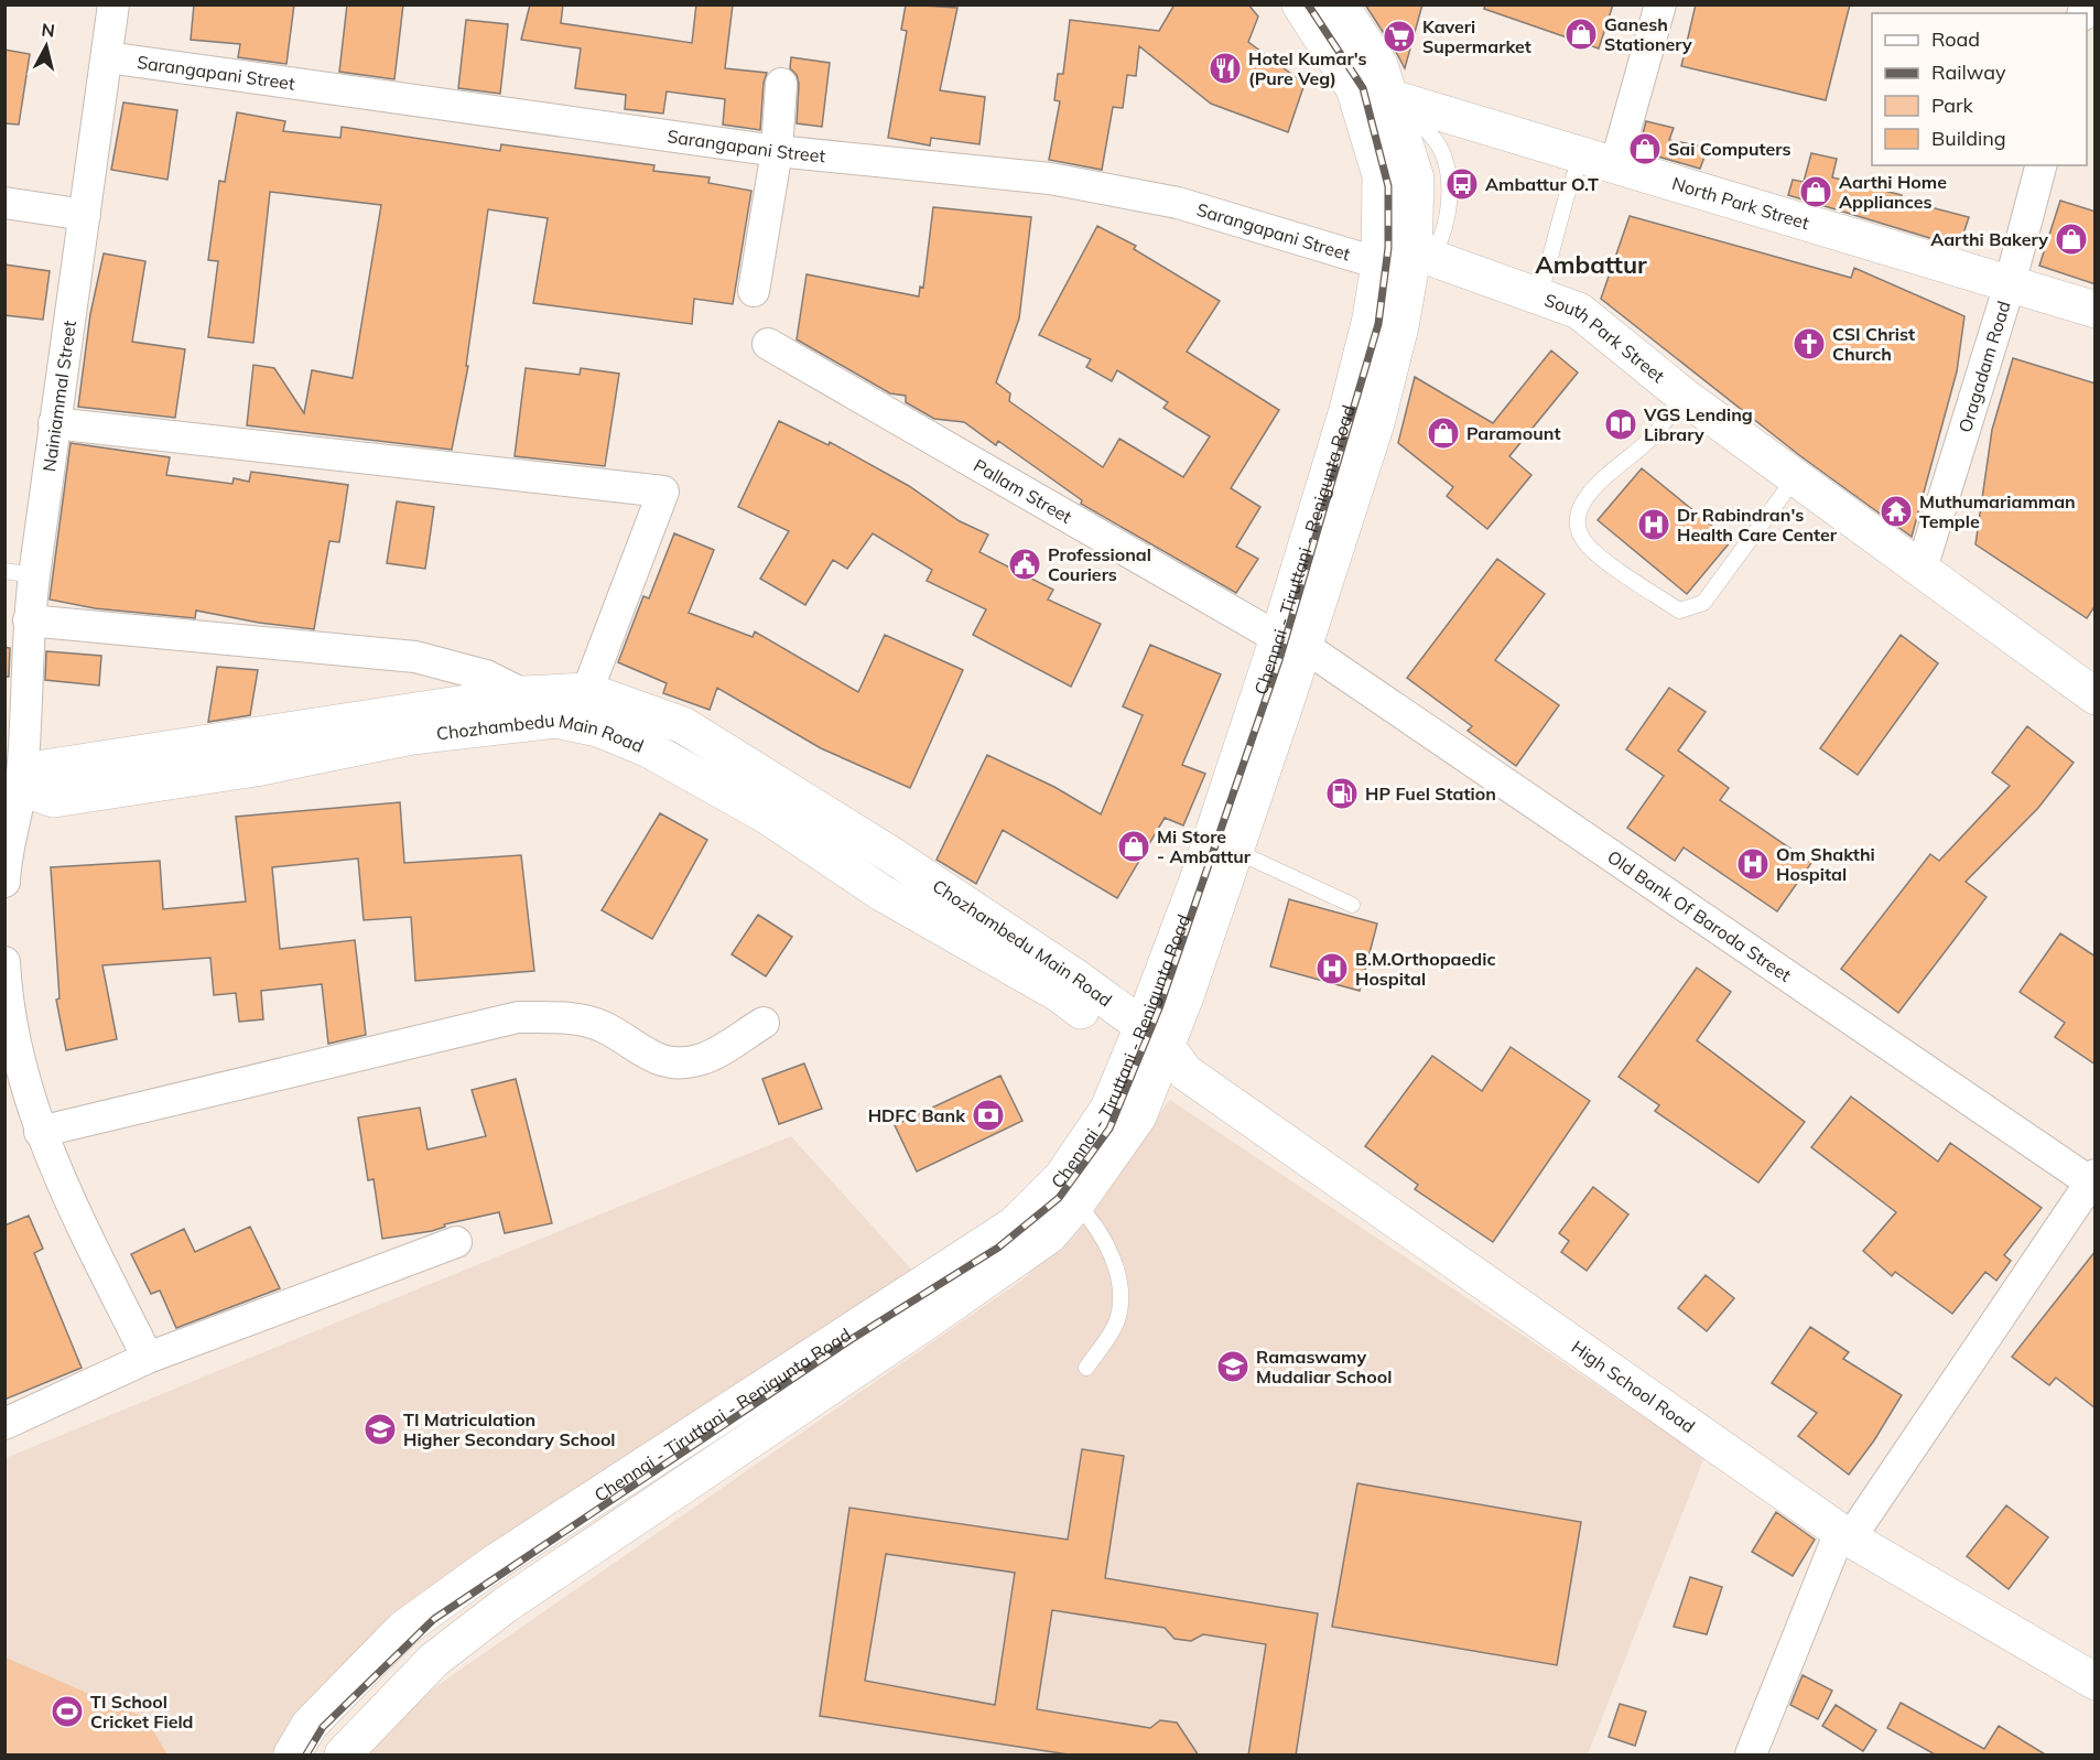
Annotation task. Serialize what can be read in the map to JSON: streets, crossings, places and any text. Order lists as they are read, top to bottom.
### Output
{
  "streets": {
    "main road": [
      "North Park Street",
      "South Park Street",
      "Chennai - Tiruttani - Renigunta Road",
      "Chozhambedu Main Road",
      "High School Road"
    ],
    "street": [
      "Sarangapani Street",
      "Oragadam Road",
      "Nainiammal Street",
      "Pallam Street",
      "Old Bank Of Baroda Street"
    ]
  },
  "crossings": [
    ["Sarangapani Street", "Nainiammal Street"],
    ["Sarangapani Street", "Chennai - Tiruttani - Renigunta Road"],
    ["North Park Street", "Oragadam Road"],
    ["North Park Street", "Chennai - Tiruttani - Renigunta Road"],
    ["South Park Street", "Oragadam Road"],
    ["South Park Street", "Chennai - Tiruttani - Renigunta Road"],
    ["Nainiammal Street", "Chozhambedu Main Road"],
    ["Pallam Street", "Chennai - Tiruttani - Renigunta Road"],
    ["Pallam Street", "Old Bank Of Baroda Street"],
    ["Chennai - Tiruttani - Renigunta Road", "Chozhambedu Main Road"],
    ["Chennai - Tiruttani - Renigunta Road", "Old Bank Of Baroda Street"],
    ["Chennai - Tiruttani - Renigunta Road", "High School Road"],
    ["Chozhambedu Main Road", "High School Road"]
  ],
  "districts": ["Ambattur"],
  "places": {
    "shop": [
      "Ganesh Stationery",
      "Sai Computers",
      "Aarthi Home Appliances",
      "Aarthi Bakery",
      "Paramount",
      "Mi Store - Ambattur"
    ],
    "supermarket": ["Kaveri Supermarket"],
    "restaurant": ["Hotel Kumar's (Pure Veg)"],
    "bus stop": ["Ambattur O.T"],
    "church": ["CSI Christ Church"],
    "library": ["VGS Lending Library"],
    "temple": ["Muthumariamman Temple"],
    "hospital": ["Dr Rabindran's Health Care Center", "Om Shakthi Hospital", "B.M.Orthopaedic Hospital"],
    "public building": ["Professional Couriers"],
    "fuel station": ["HP Fuel Station"],
    "bank": ["HDFC Bank"],
    "school or university": ["Ramaswamy Mudaliar School", "TI Matriculation Higher Secondary School"],
    "sports": ["TI School Cricket Field"]
  },
  "legend": [
    "Road",
    "Railway",
    "Park",
    "Building"
  ],
  "north": "top"
}
